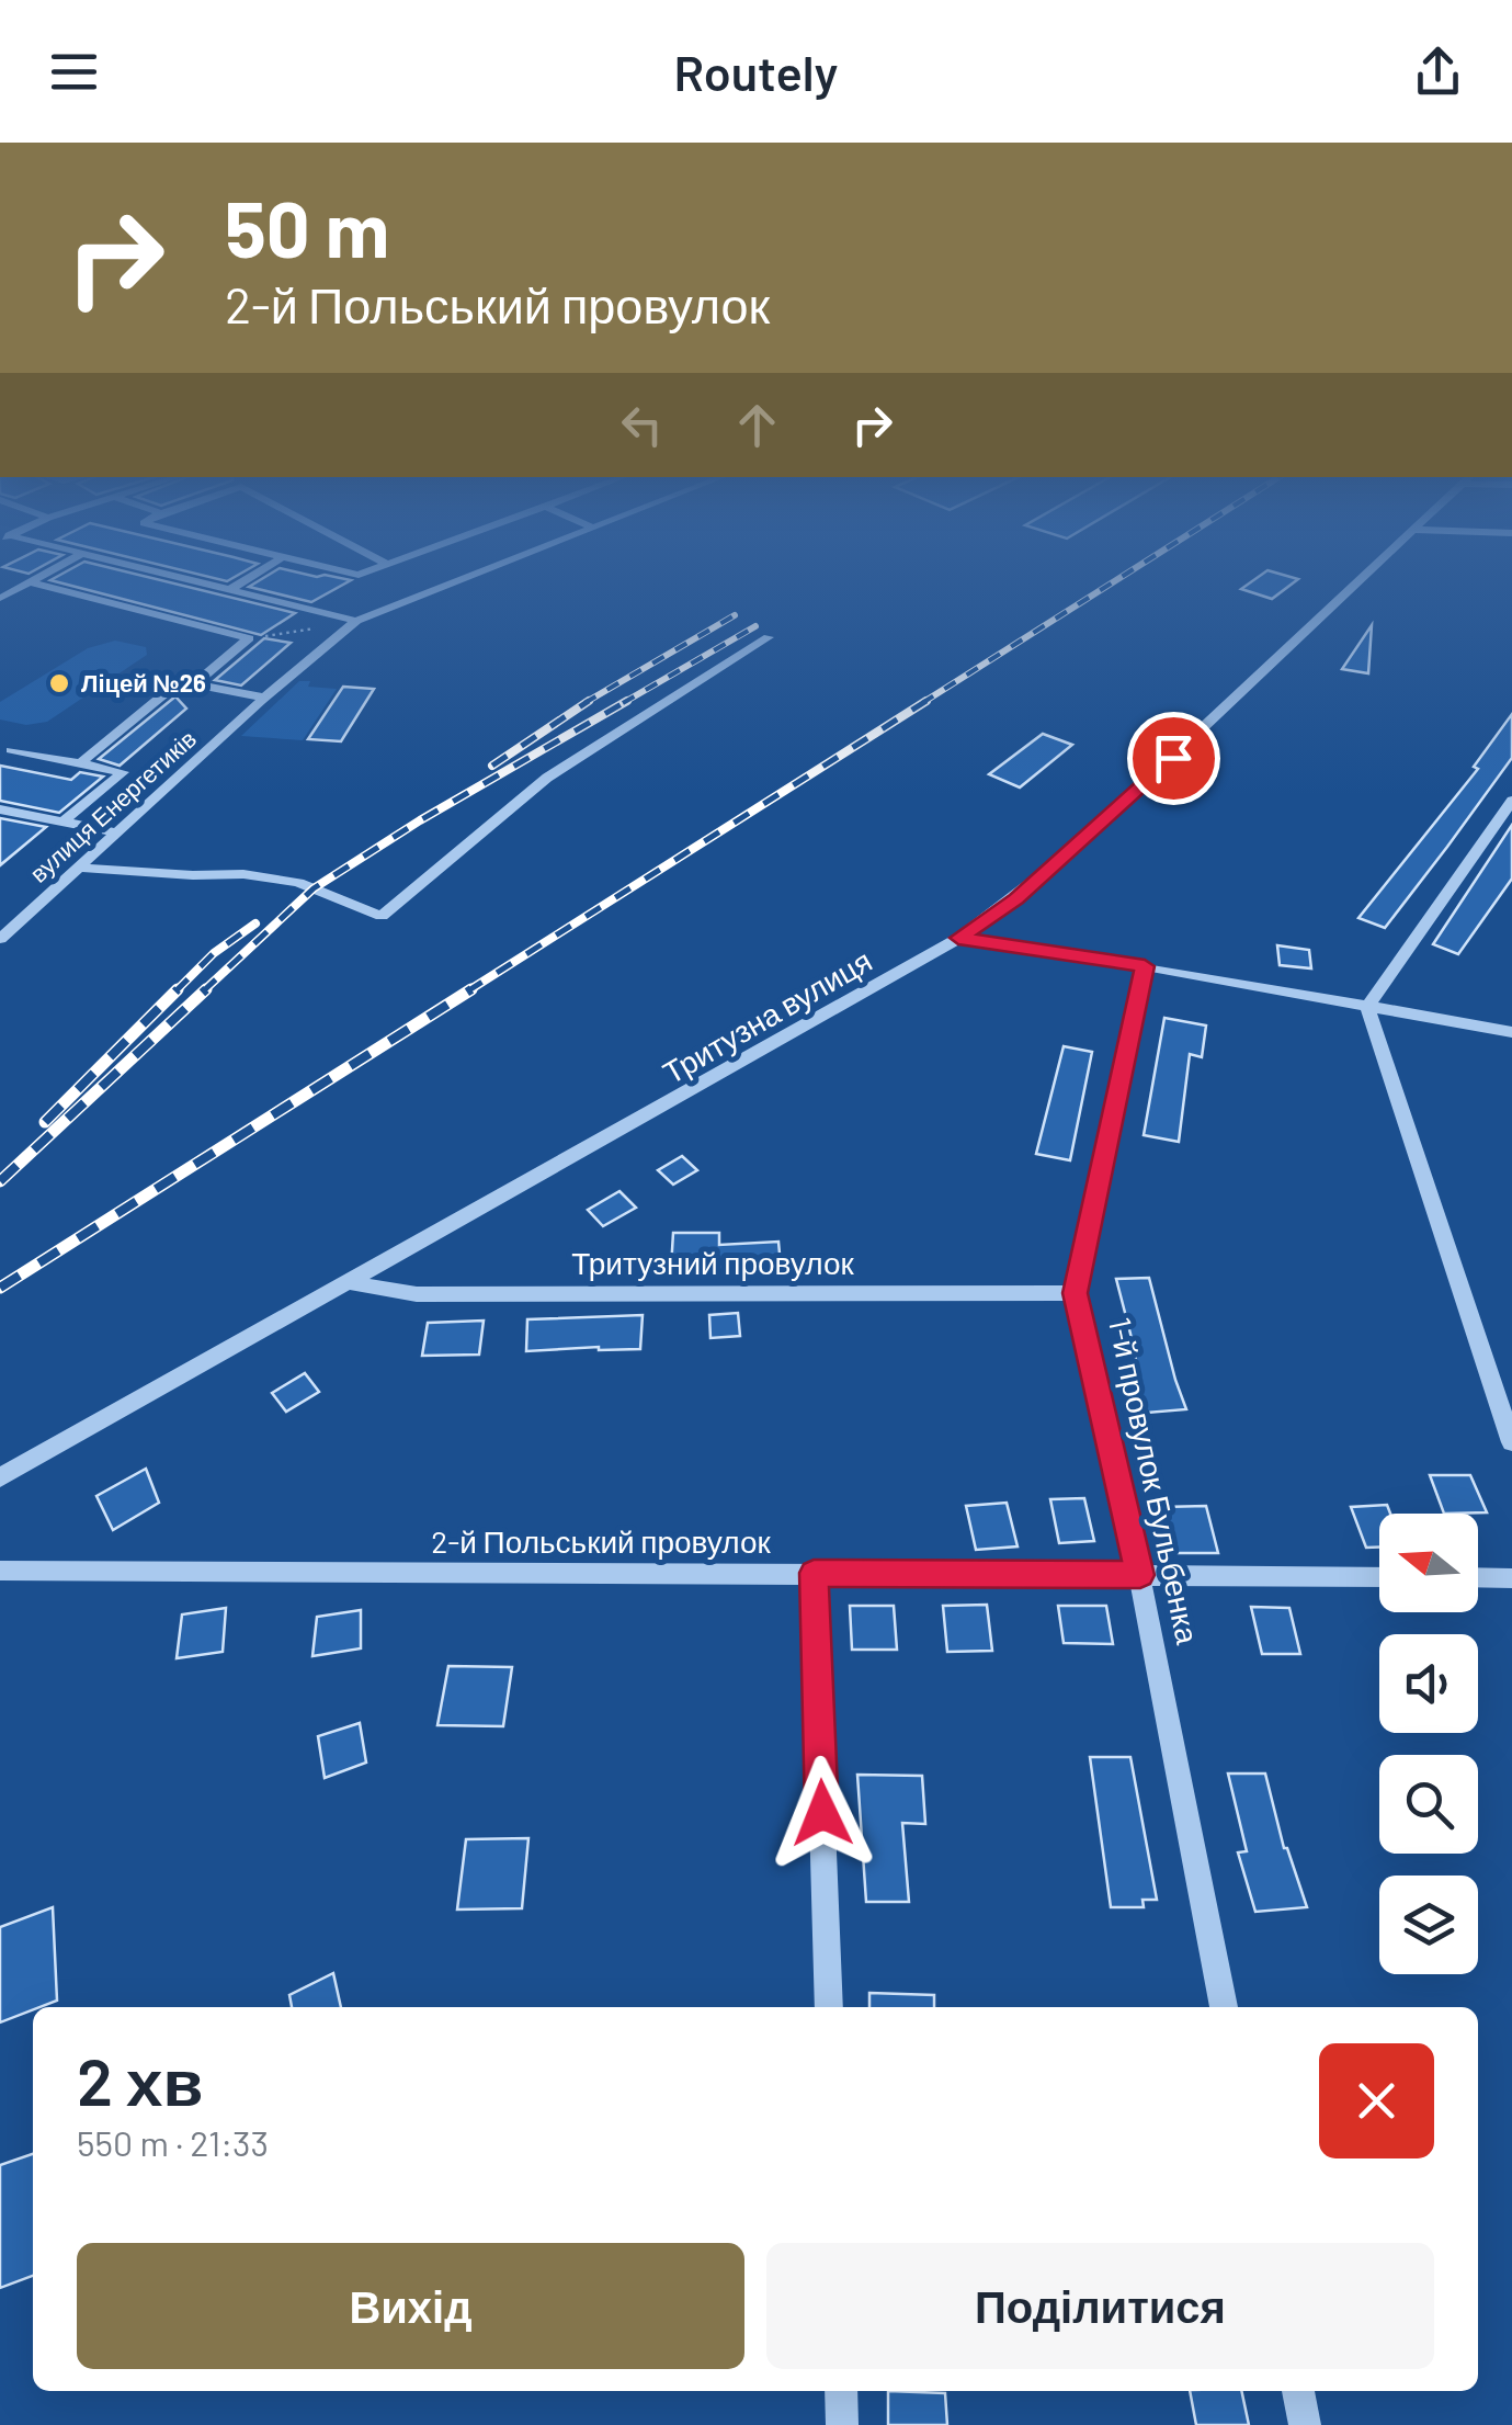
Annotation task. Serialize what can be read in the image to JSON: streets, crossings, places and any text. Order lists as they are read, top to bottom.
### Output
{
  "streets": {
    "street": [
      "вулиця Енергетиків",
      "Тритузна вулиця",
      "Тритузний провулок",
      "1-й провулок Бульбенка",
      "2-й Польський провулок"
    ]
  },
  "crossings": [
    ["Тритузна вулиця", "Тритузний провулок"],
    ["Тритузний провулок", "1-й провулок Бульбенка"],
    ["1-й провулок Бульбенка", "2-й Польський провулок"]
  ],
  "places": ["Ліцей №26"],
  "north": "left",
  "page": {
    "header": "Routely",
    "turn": ["50 m", "2-й Польський провулок"],
    "heading": ["2 хв", "550 m · 21:33"],
    "buttons": ["Вихід", "Поділитися"]
  }
}
